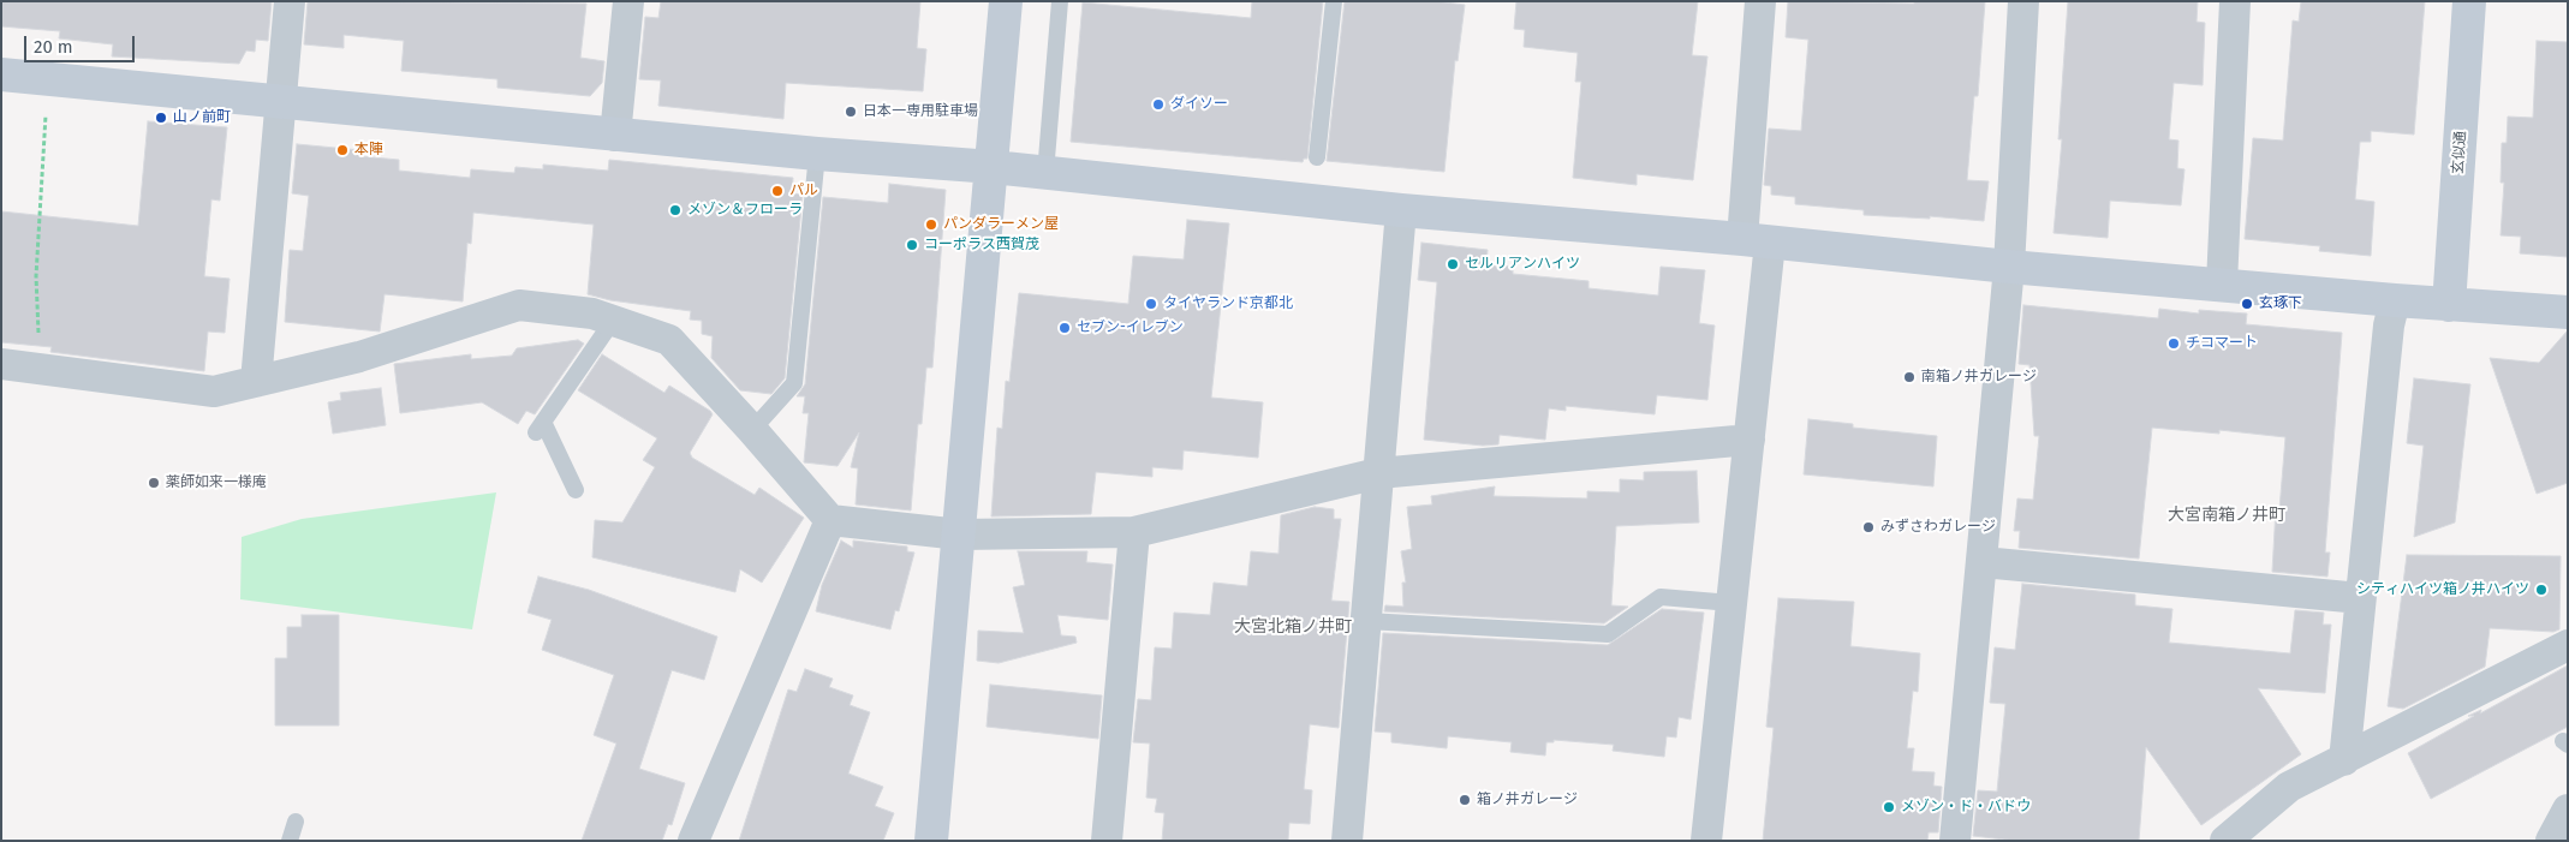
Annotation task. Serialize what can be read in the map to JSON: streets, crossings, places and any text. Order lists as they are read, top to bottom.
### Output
{
  "streets": {
    "street": ["玄似通"]
  },
  "districts": ["大宮南箱ノ井町", "大宮北箱ノ井町"],
  "places": [
    "ダイソー",
    "日本一専用駐車場",
    "山ノ前町",
    "本陣",
    "パル",
    "メゾン＆フローラ",
    "パンダラーメン屋",
    "コーポラス西賀茂",
    "セルリアンハイツ",
    "タイヤランド京都北",
    "玄琢下",
    "セブン-イレブン",
    "チコマート",
    "南箱ノ井ガレージ",
    "薬師如来一様庵",
    "みずさわガレージ",
    "シティハイツ箱ノ井ハイツ",
    "箱ノ井ガレージ",
    "メゾン・ド・バドウ"
  ],
  "scale_bar": "20 m"
}
